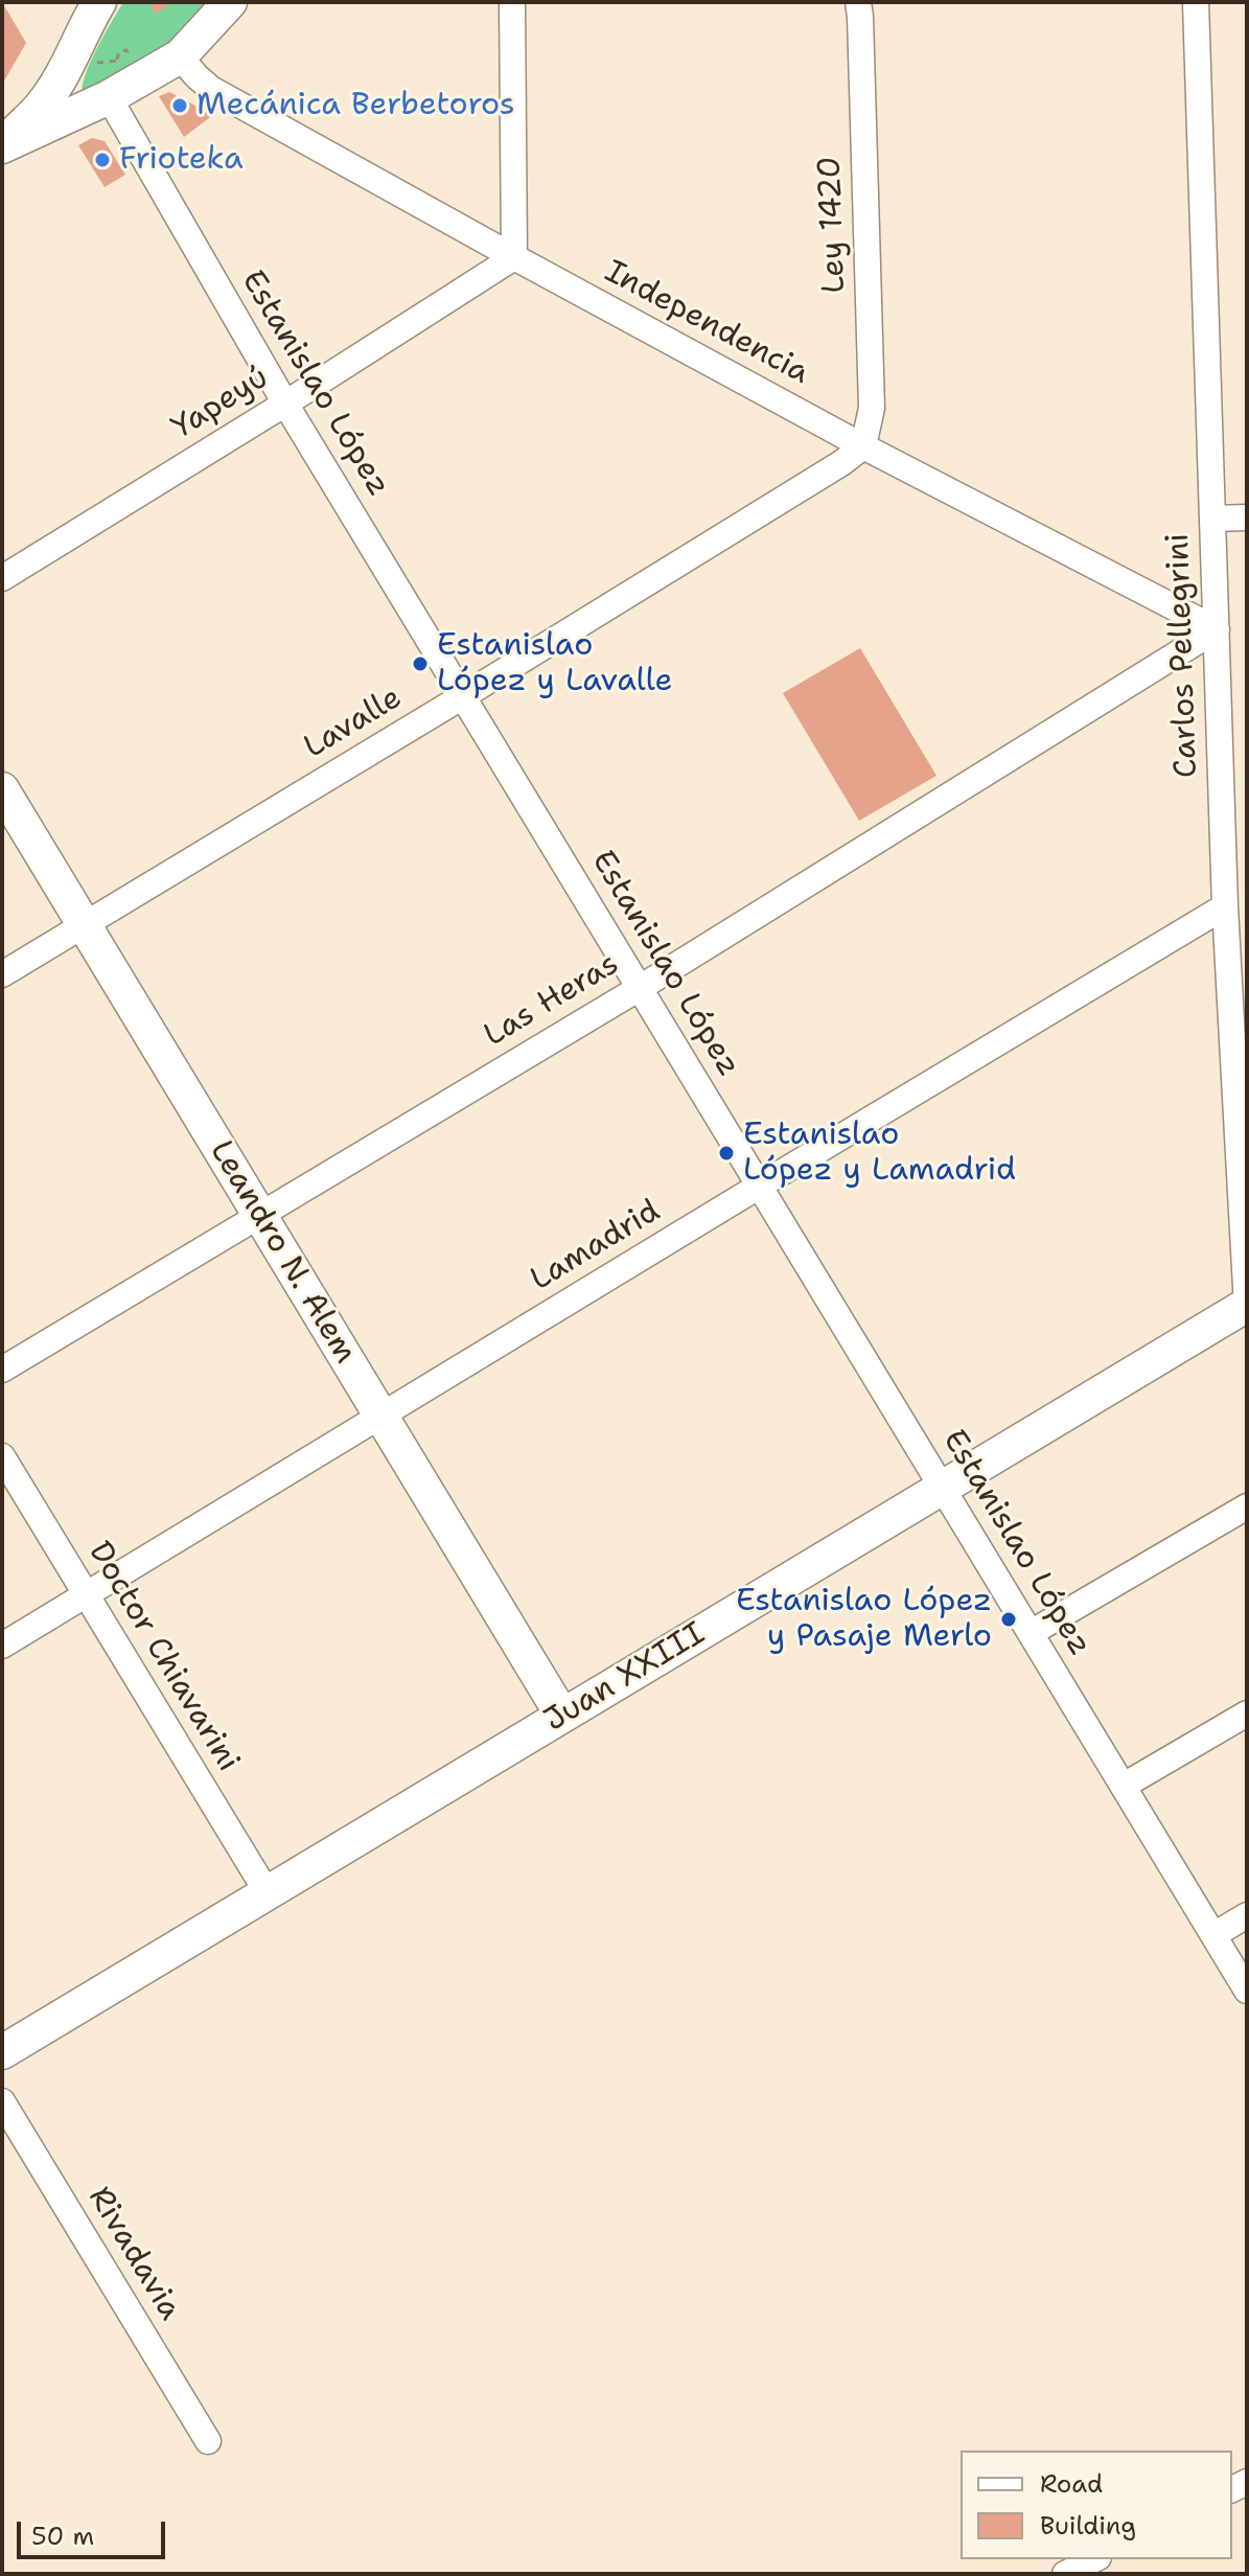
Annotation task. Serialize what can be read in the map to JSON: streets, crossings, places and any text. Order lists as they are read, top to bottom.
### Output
{
  "streets": {
    "main road": ["Leandro N. Alem", "Juan XXIII"],
    "street": [
      "Ley 1420",
      "Independencia",
      "Estanislao López",
      "Yapeyú",
      "Carlos Pellegrini",
      "Lavalle",
      "Las Heras",
      "Lamadrid",
      "Doctor Chiavarini",
      "Rivadavia"
    ]
  },
  "crossings": [
    ["Ley 1420", "Independencia"],
    ["Ley 1420", "Lavalle"],
    ["Independencia", "Yapeyú"],
    ["Independencia", "Carlos Pellegrini"],
    ["Independencia", "Lavalle"],
    ["Independencia", "Las Heras"],
    ["Estanislao López", "Yapeyú"],
    ["Estanislao López", "Lavalle"],
    ["Estanislao López", "Las Heras"],
    ["Estanislao López", "Lamadrid"],
    ["Estanislao López", "Juan XXIII"],
    ["Carlos Pellegrini", "Las Heras"],
    ["Carlos Pellegrini", "Lamadrid"],
    ["Carlos Pellegrini", "Juan XXIII"],
    ["Lavalle", "Leandro N. Alem"],
    ["Las Heras", "Leandro N. Alem"],
    ["Lamadrid", "Leandro N. Alem"],
    ["Lamadrid", "Doctor Chiavarini"],
    ["Leandro N. Alem", "Juan XXIII"],
    ["Doctor Chiavarini", "Juan XXIII"]
  ],
  "places": [
    "Mecánica Berbetoros",
    "Frioteka",
    "Estanislao López y Lavalle",
    "Estanislao López y Lamadrid",
    "Estanislao López y Pasaje Merlo"
  ],
  "legend": ["Road", "Building"],
  "scale_bar": "50 m"
}
